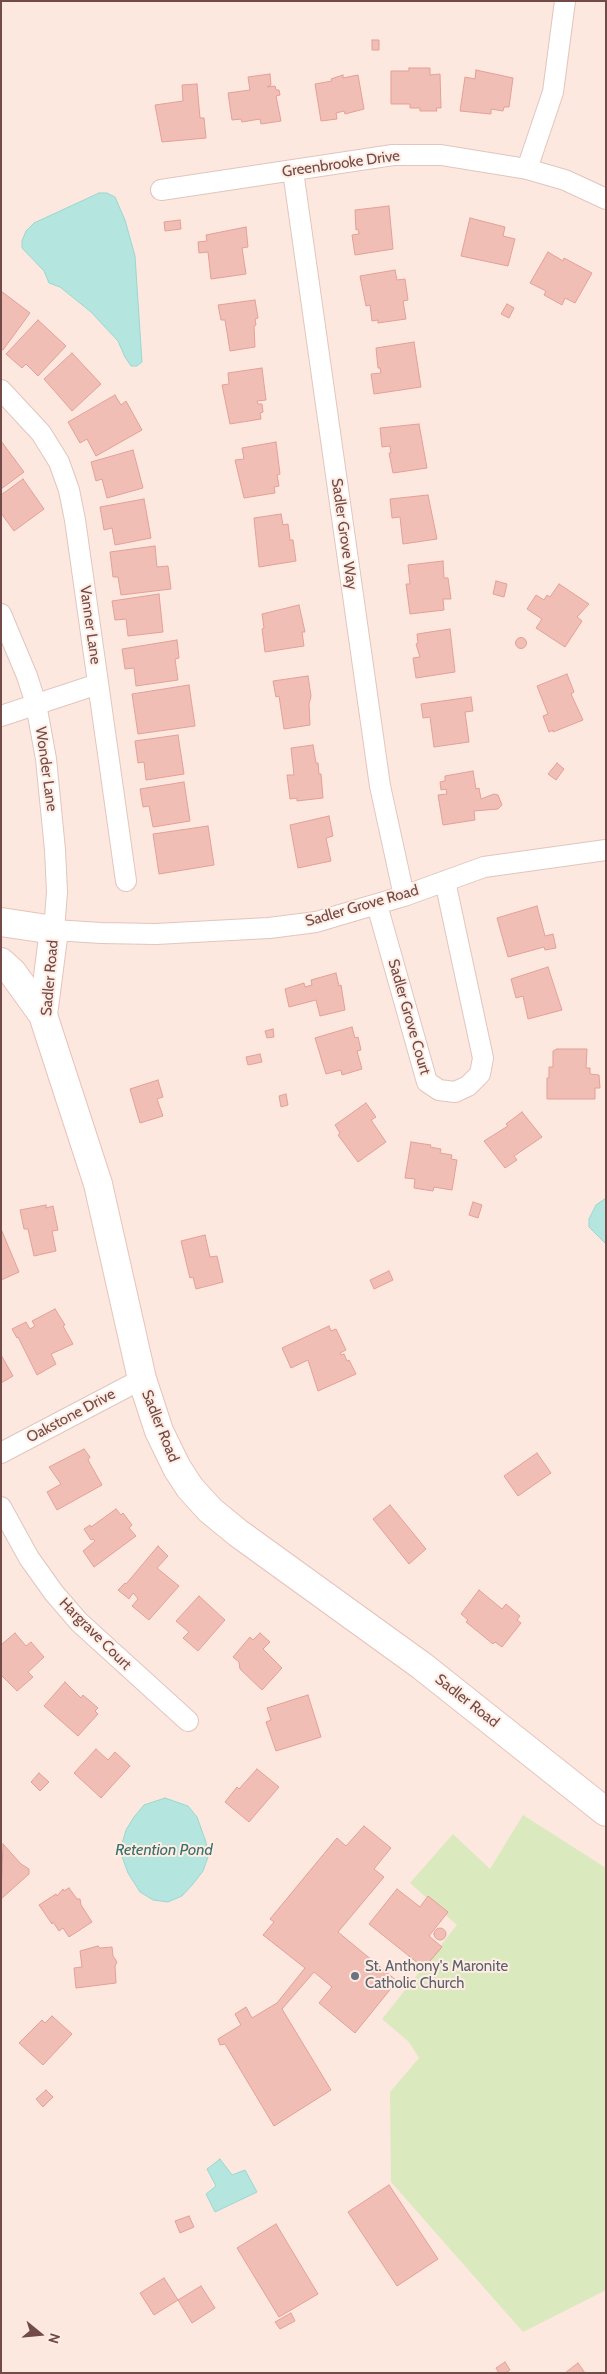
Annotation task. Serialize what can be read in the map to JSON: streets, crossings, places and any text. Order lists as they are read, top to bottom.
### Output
{
  "streets": {
    "street": [
      "Greenbrooke Drive",
      "Sadler Grove Way",
      "Vanner Lane",
      "Wonder Lane",
      "Sadler Grove Road",
      "Sadler Road",
      "Sadler Grove Court",
      "Oakstone Drive",
      "Hargrave Court"
    ]
  },
  "crossings": [
    ["Greenbrooke Drive", "Sadler Grove Way"],
    ["Sadler Grove Way", "Sadler Grove Road"],
    ["Wonder Lane", "Sadler Grove Road"],
    ["Wonder Lane", "Sadler Road"],
    ["Sadler Grove Road", "Sadler Road"],
    ["Sadler Grove Road", "Sadler Grove Court"],
    ["Sadler Road", "Oakstone Drive"]
  ],
  "water": ["Retention Pond"],
  "places": ["St. Anthony's Maronite Catholic Church"],
  "north": "right"
}
